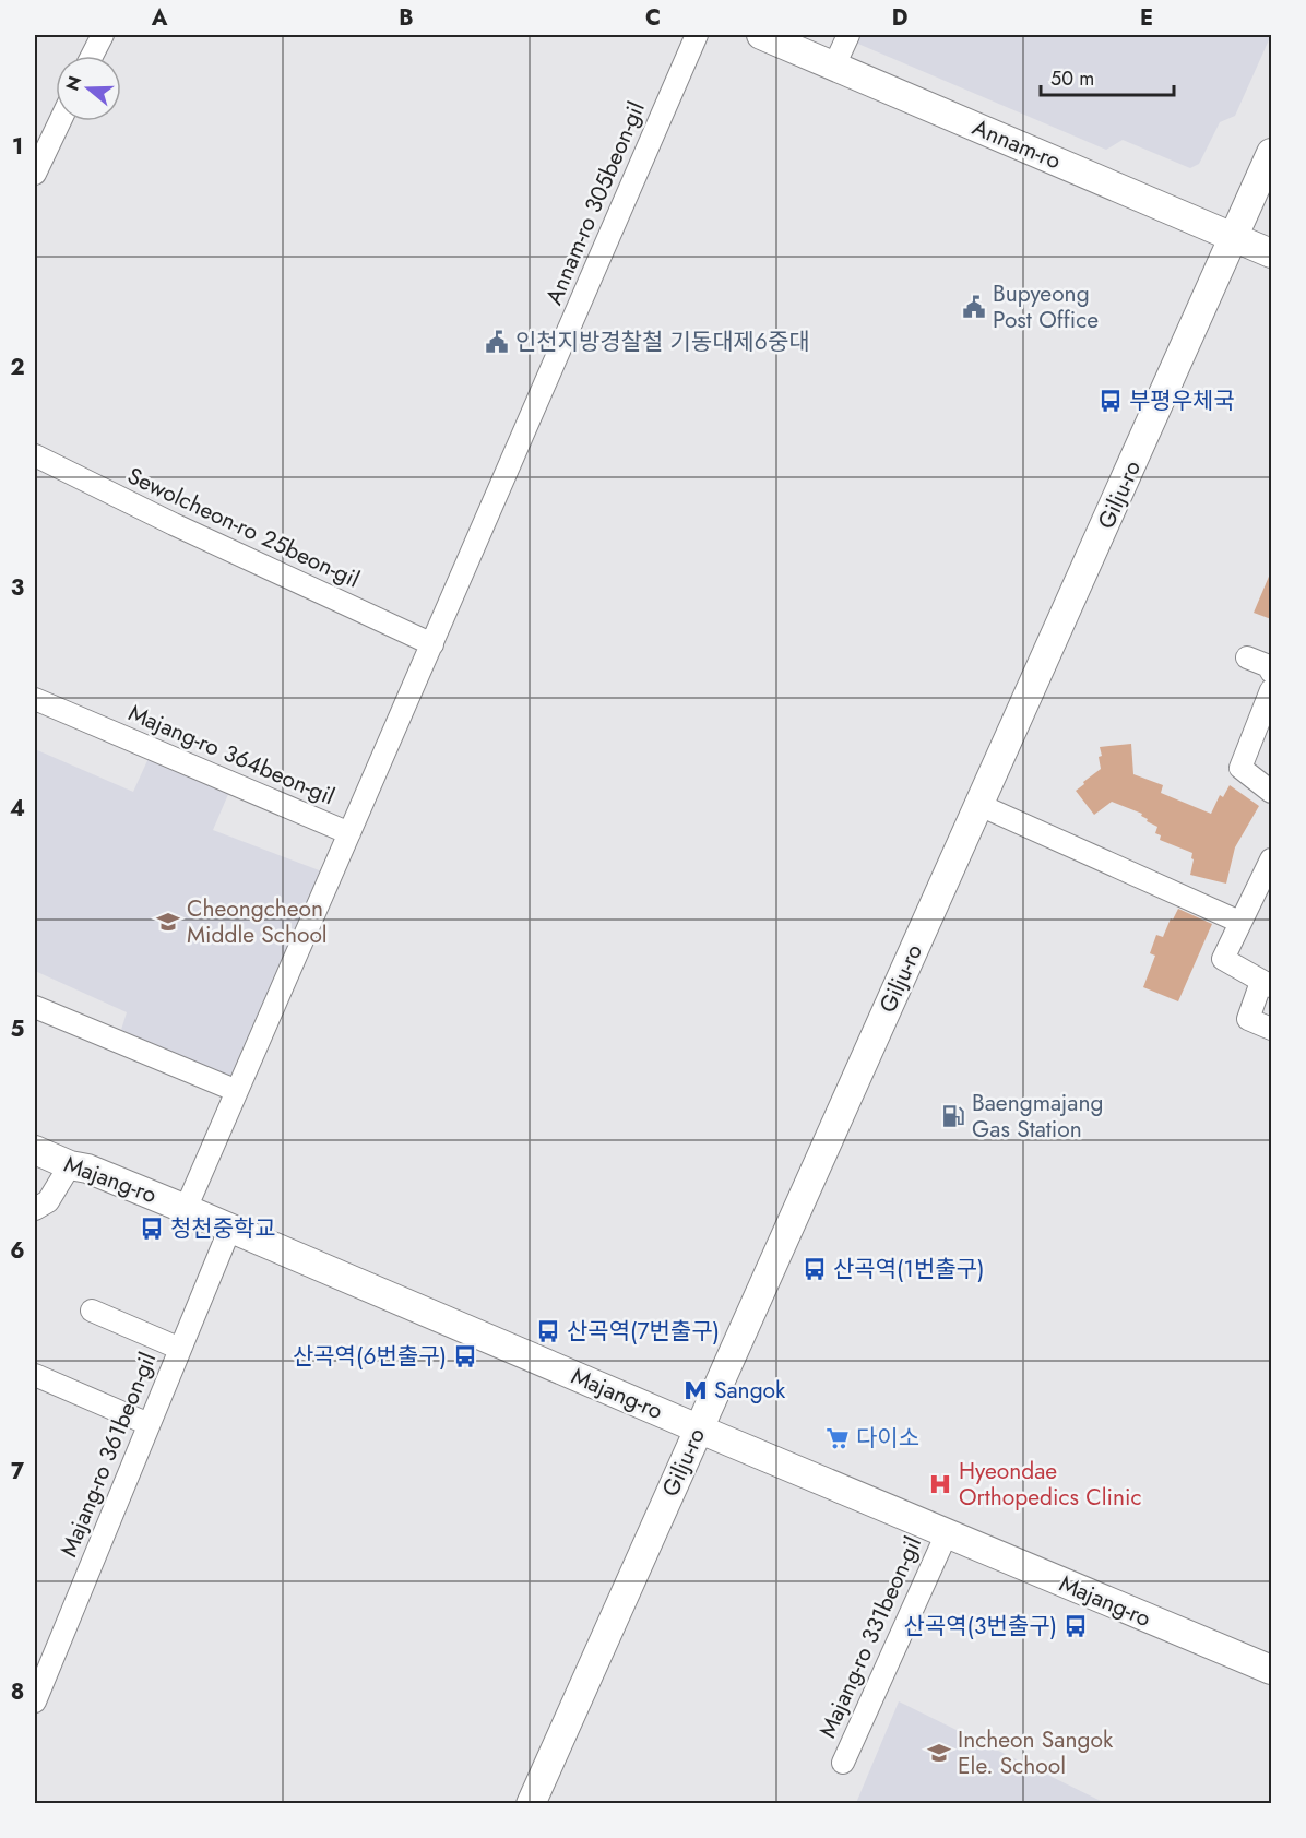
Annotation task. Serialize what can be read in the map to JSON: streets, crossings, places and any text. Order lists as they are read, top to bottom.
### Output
{
  "streets": {
    "main road": ["Annam-ro", "Gilju-ro", "Majang-ro"],
    "street": [
      "Annam-ro 305beon-gil",
      "Sewolcheon-ro 25beon-gil",
      "Majang-ro 364beon-gil",
      "Majang-ro 361beon-gil",
      "Majang-ro 331beon-gil"
    ]
  },
  "crossings": [
    ["Annam-ro", "Gilju-ro"],
    ["Annam-ro 305beon-gil", "Sewolcheon-ro 25beon-gil"],
    ["Annam-ro 305beon-gil", "Majang-ro 364beon-gil"],
    ["Gilju-ro", "Majang-ro"],
    ["Sewolcheon-ro 25beon-gil", "Majang-ro 364beon-gil"],
    ["Majang-ro 364beon-gil", "Majang-ro"],
    ["Majang-ro", "Majang-ro 361beon-gil"],
    ["Majang-ro", "Majang-ro 331beon-gil"]
  ],
  "places": {
    "public building": ["Bupyeong Post Office", "인천지방경찰철 기동대제6중대"],
    "bus stop": [
      "부평우체국",
      "청천중학교",
      "산곡역(1번출구)",
      "산곡역(7번출구)",
      "산곡역(6번출구)",
      "산곡역(3번출구)"
    ],
    "school or university": ["Cheongcheon Middle School", "Incheon Sangok Ele. School"],
    "fuel station": ["Baengmajang Gas Station"],
    "metro station": ["Sangok"],
    "supermarket": ["다이소"],
    "hospital": ["Hyeondae Orthopedics Clinic"]
  },
  "scale_bar": "50 m",
  "north": "left",
  "grid": {
    "columns": [
      "A",
      "B",
      "C",
      "D",
      "E"
    ],
    "rows": [
      "1",
      "2",
      "3",
      "4",
      "5",
      "6",
      "7",
      "8"
    ]
  }
}
